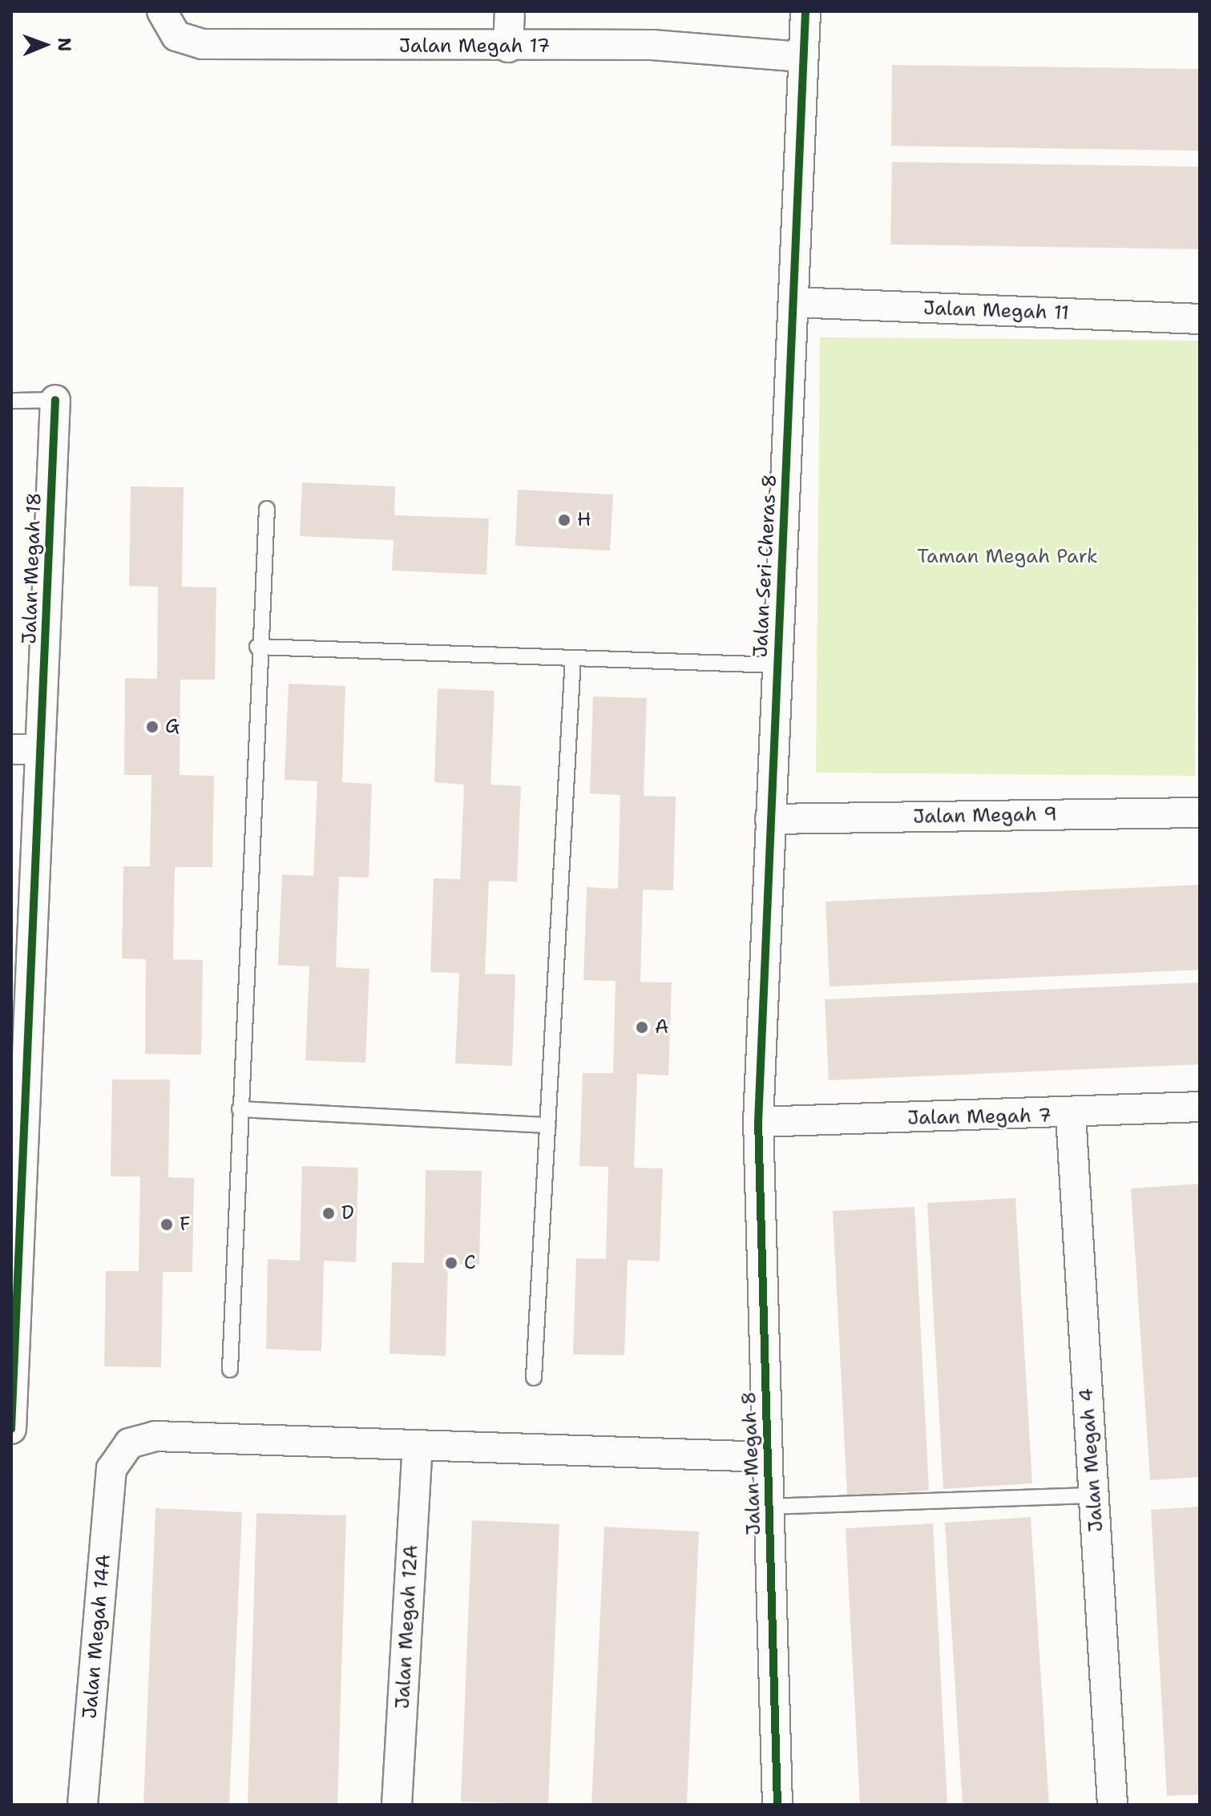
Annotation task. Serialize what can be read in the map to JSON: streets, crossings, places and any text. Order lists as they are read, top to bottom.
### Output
{
  "streets": {
    "street": [
      "Jalan Megah 17",
      "Jalan Megah 11",
      "Jalan Seri Cheras 8",
      "Jalan Megah 18",
      "Jalan Megah 9",
      "Jalan Megah 7",
      "Jalan Megah 4",
      "Jalan Megah 8",
      "Jalan Megah 12A",
      "Jalan Megah 14A"
    ]
  },
  "crossings": [
    ["Jalan Megah 17", "Jalan Seri Cheras 8"],
    ["Jalan Megah 11", "Jalan Seri Cheras 8"],
    ["Jalan Seri Cheras 8", "Jalan Megah 9"],
    ["Jalan Seri Cheras 8", "Jalan Megah 7"],
    ["Jalan Seri Cheras 8", "Jalan Megah 8"],
    ["Jalan Megah 7", "Jalan Megah 4"],
    ["Jalan Megah 7", "Jalan Megah 8"],
    ["Jalan Megah 12A", "Jalan Megah 14A"]
  ],
  "parks": ["Taman Megah Park"],
  "places": [
    "H",
    "G",
    "A",
    "D",
    "F",
    "C"
  ],
  "north": "right"
}
